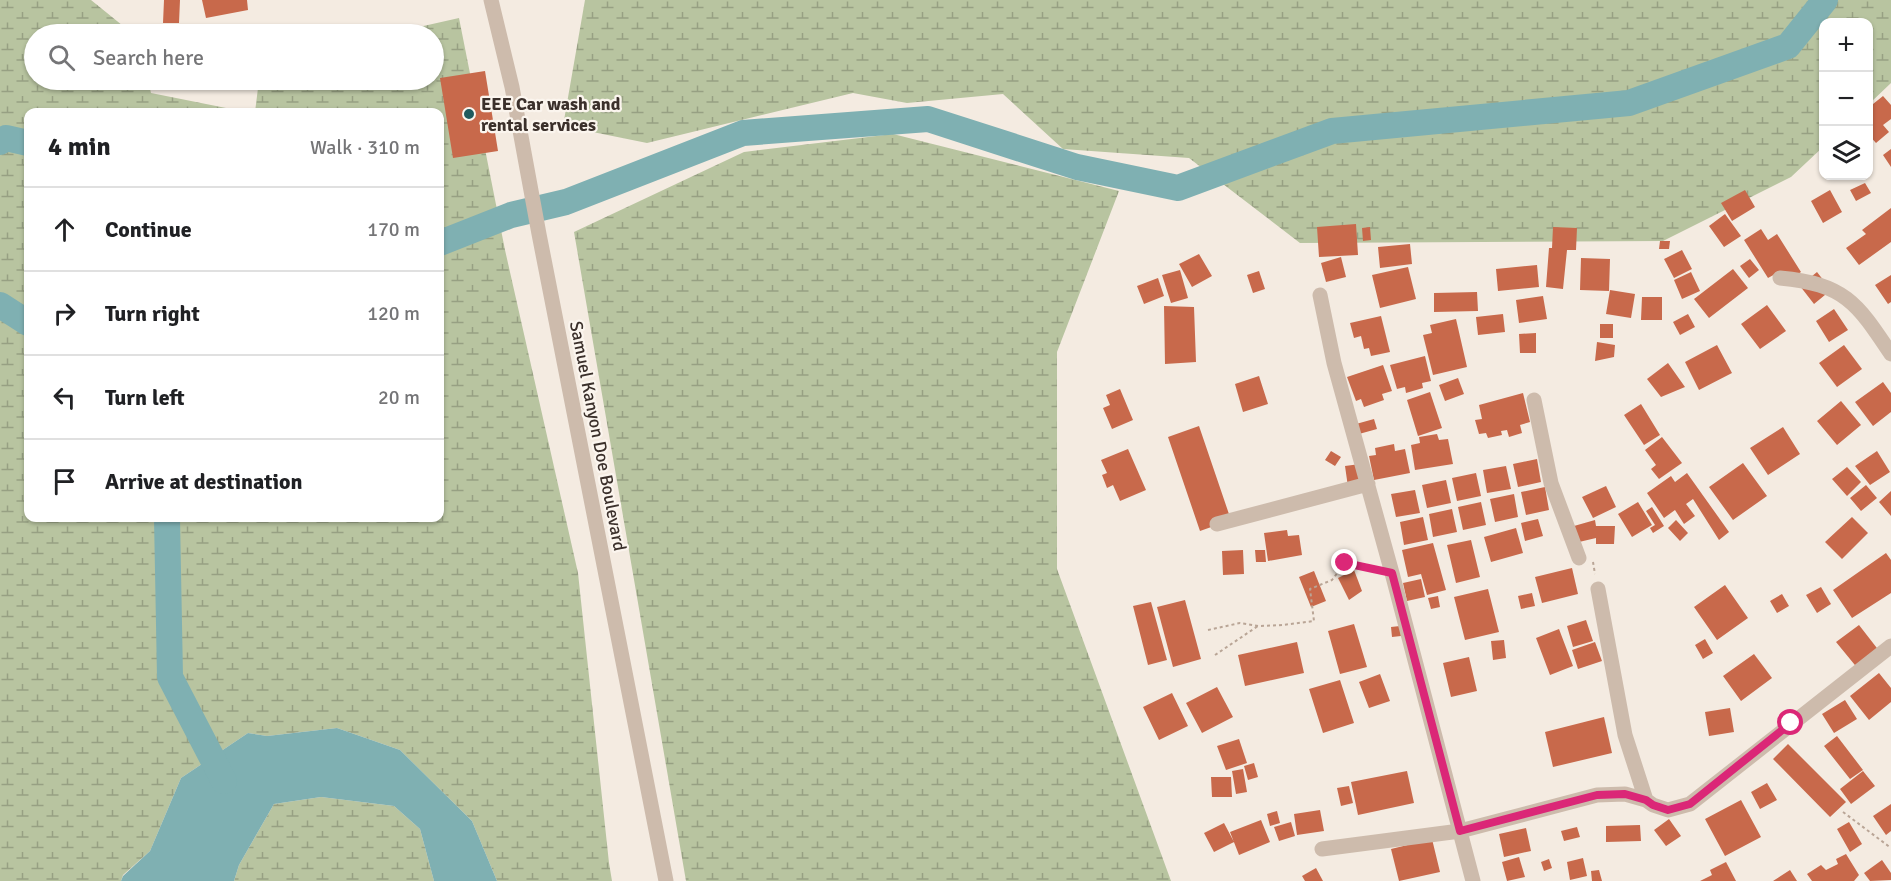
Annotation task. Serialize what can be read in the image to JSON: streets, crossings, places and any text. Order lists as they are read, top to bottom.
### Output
{
  "streets": {
    "street": ["Samuel Kanyon Doe Boulevard"]
  },
  "places": ["EEE Car wash and rental services"],
  "page": {
    "map_buttons": ["+", "−"],
    "search": "Search here",
    "heading": ["4 min", "Walk · 310 m"],
    "list": [
      ["Continue", "170 m"],
      ["Turn right", "120 m"],
      ["Turn left", "20 m"],
      "Arrive at destination"
    ]
  }
}
